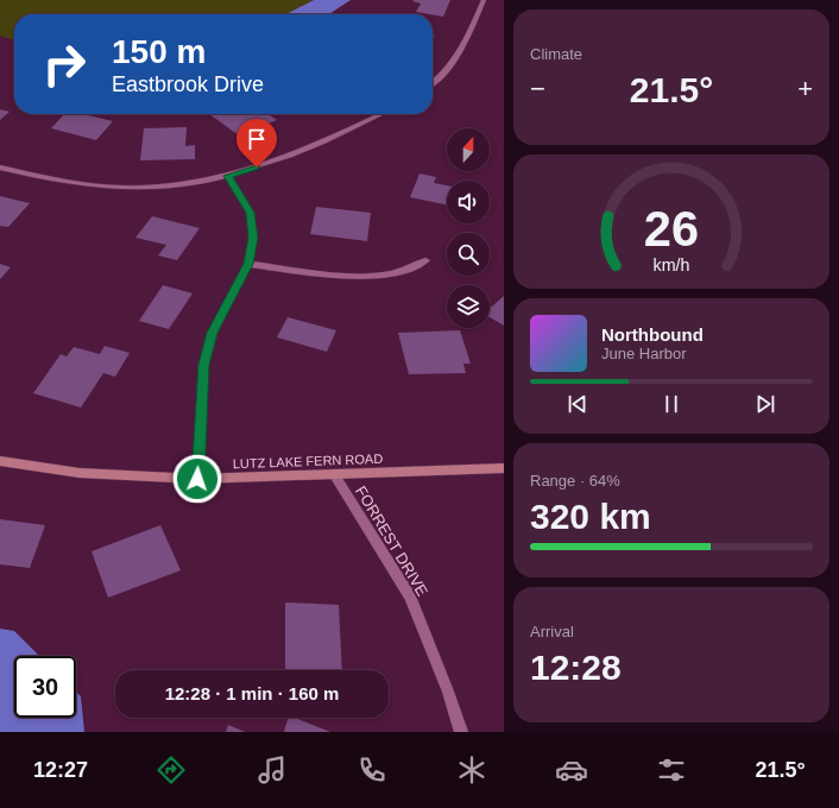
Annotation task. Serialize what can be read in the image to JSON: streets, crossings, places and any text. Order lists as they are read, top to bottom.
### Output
{
  "streets": {
    "main road": ["LUTZ LAKE FERN ROAD"],
    "street": ["FORREST DRIVE"]
  },
  "crossings": [
    ["LUTZ LAKE FERN ROAD", "FORREST DRIVE"]
  ],
  "north": "top",
  "page": {
    "tile": [
      "Climate",
      ["Range · 64%", "320 km"],
      ["Arrival", "12:28"]
    ],
    "turn": ["150 m", "Eastbrook Drive"],
    "heat": ["−", "21.5°", "+"],
    "song": ["Northbound", "June Harbor"],
    "limit": "30",
    "trip": "12:28 · 1 min · 160 m",
    "tabs": ["12:27", "21.5°"],
    "gauge": ["26", "km/h"]
  }
}
